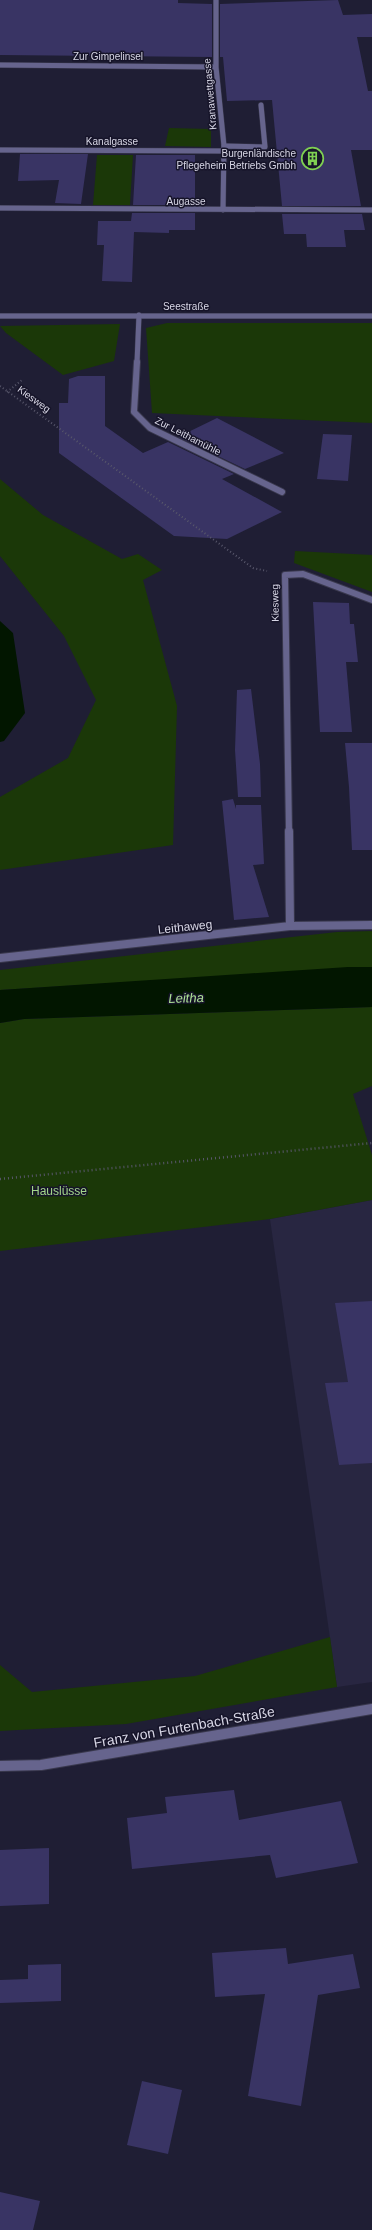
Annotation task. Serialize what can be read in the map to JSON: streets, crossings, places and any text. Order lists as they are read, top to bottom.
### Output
{
  "streets": {
    "street": [
      "Zur Gimpelinsel",
      "Kranawettgasse",
      "Kanalgasse",
      "Augasse",
      "Seestraße",
      "Kiesweg",
      "Zur Leithamühle",
      "Leithaweg",
      "Franz von Furtenbach-Straße"
    ]
  },
  "crossings": [
    ["Zur Gimpelinsel", "Kranawettgasse"],
    ["Kranawettgasse", "Kanalgasse"],
    ["Kranawettgasse", "Augasse"],
    ["Seestraße", "Zur Leithamühle"],
    ["Kiesweg", "Leithaweg"]
  ],
  "water": ["Leitha"],
  "parks": ["Hauslüsse"],
  "places": {
    "building": ["Burgenländische Pflegeheim Betriebs Gmbh"]
  }
}
